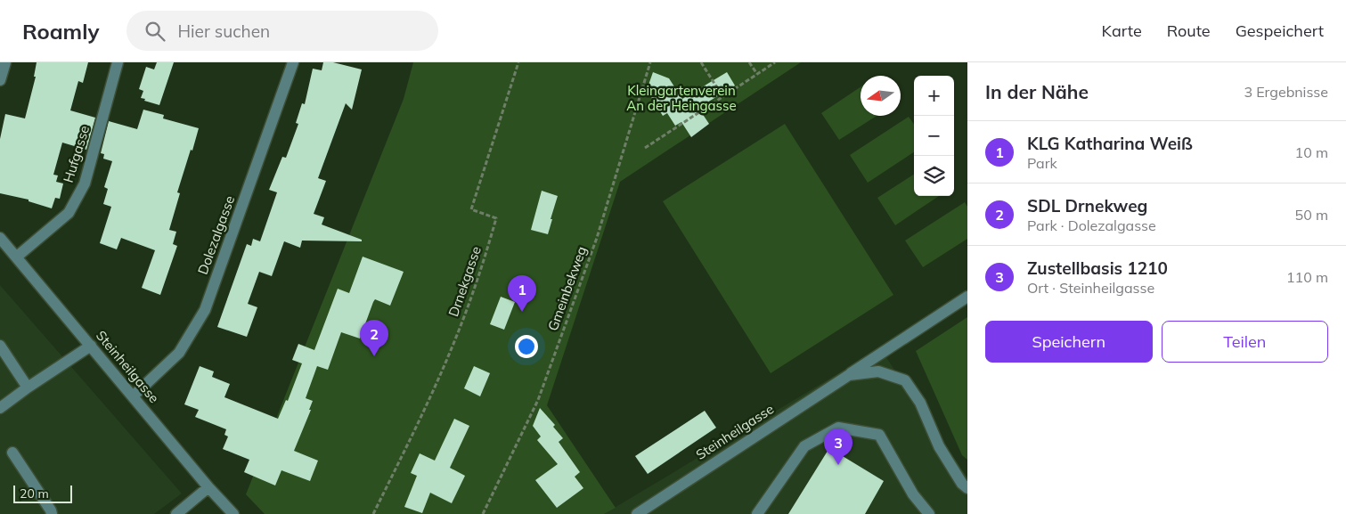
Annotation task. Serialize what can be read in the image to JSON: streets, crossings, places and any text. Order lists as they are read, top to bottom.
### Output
{
  "streets": {
    "street": ["Hufgasse", "Dolezalgasse", "Steinheilgasse"],
    "path": ["Drnekgasse", "Gmeinbekweg"]
  },
  "crossings": [
    ["Hufgasse", "Steinheilgasse"],
    ["Dolezalgasse", "Steinheilgasse"]
  ],
  "parks": ["Kleingartenverein An der Heingasse"],
  "scale_bar": "20 m",
  "north": "left",
  "page": {
    "header": "Roamly",
    "search": "Hier suchen",
    "nav": ["Karte", "Route", "Gespeichert"],
    "heading": ["In der Nähe", "3 Ergebnisse"],
    "map_buttons": ["+", "−"],
    "list": [
      {
        "mark": "1",
        "name": "KLG Katharina Weiß",
        "note": "Park",
        "value": "10 m"
      },
      {
        "mark": "2",
        "name": "SDL Drnekweg",
        "note": "Park · Dolezalgasse",
        "value": "50 m"
      },
      {
        "mark": "3",
        "name": "Zustellbasis 1210",
        "note": "Ort · Steinheilgasse",
        "value": "110 m"
      }
    ],
    "pins": ["1", "2", "3"],
    "buttons": ["Speichern", "Teilen"],
    "scale": "20 m"
  }
}
